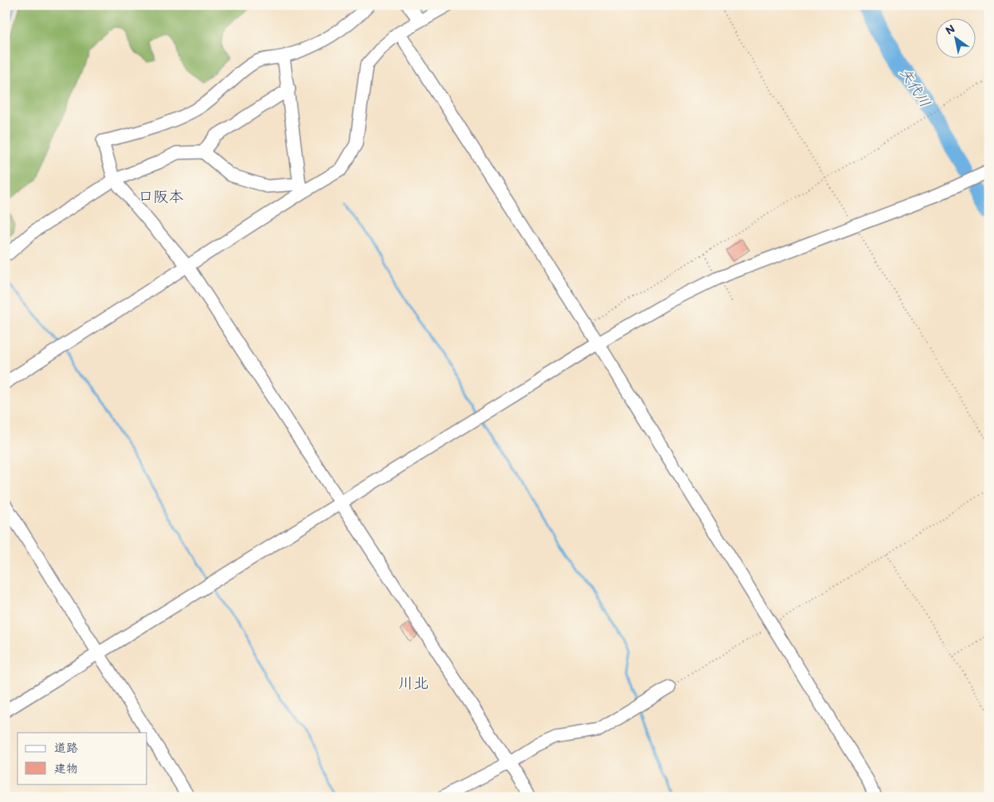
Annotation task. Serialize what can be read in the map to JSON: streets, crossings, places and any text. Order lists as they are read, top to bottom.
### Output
{
  "districts": ["口阪本", "川北"],
  "water": ["矢代川"],
  "legend": ["道路", "建物"],
  "north": "top left"
}
